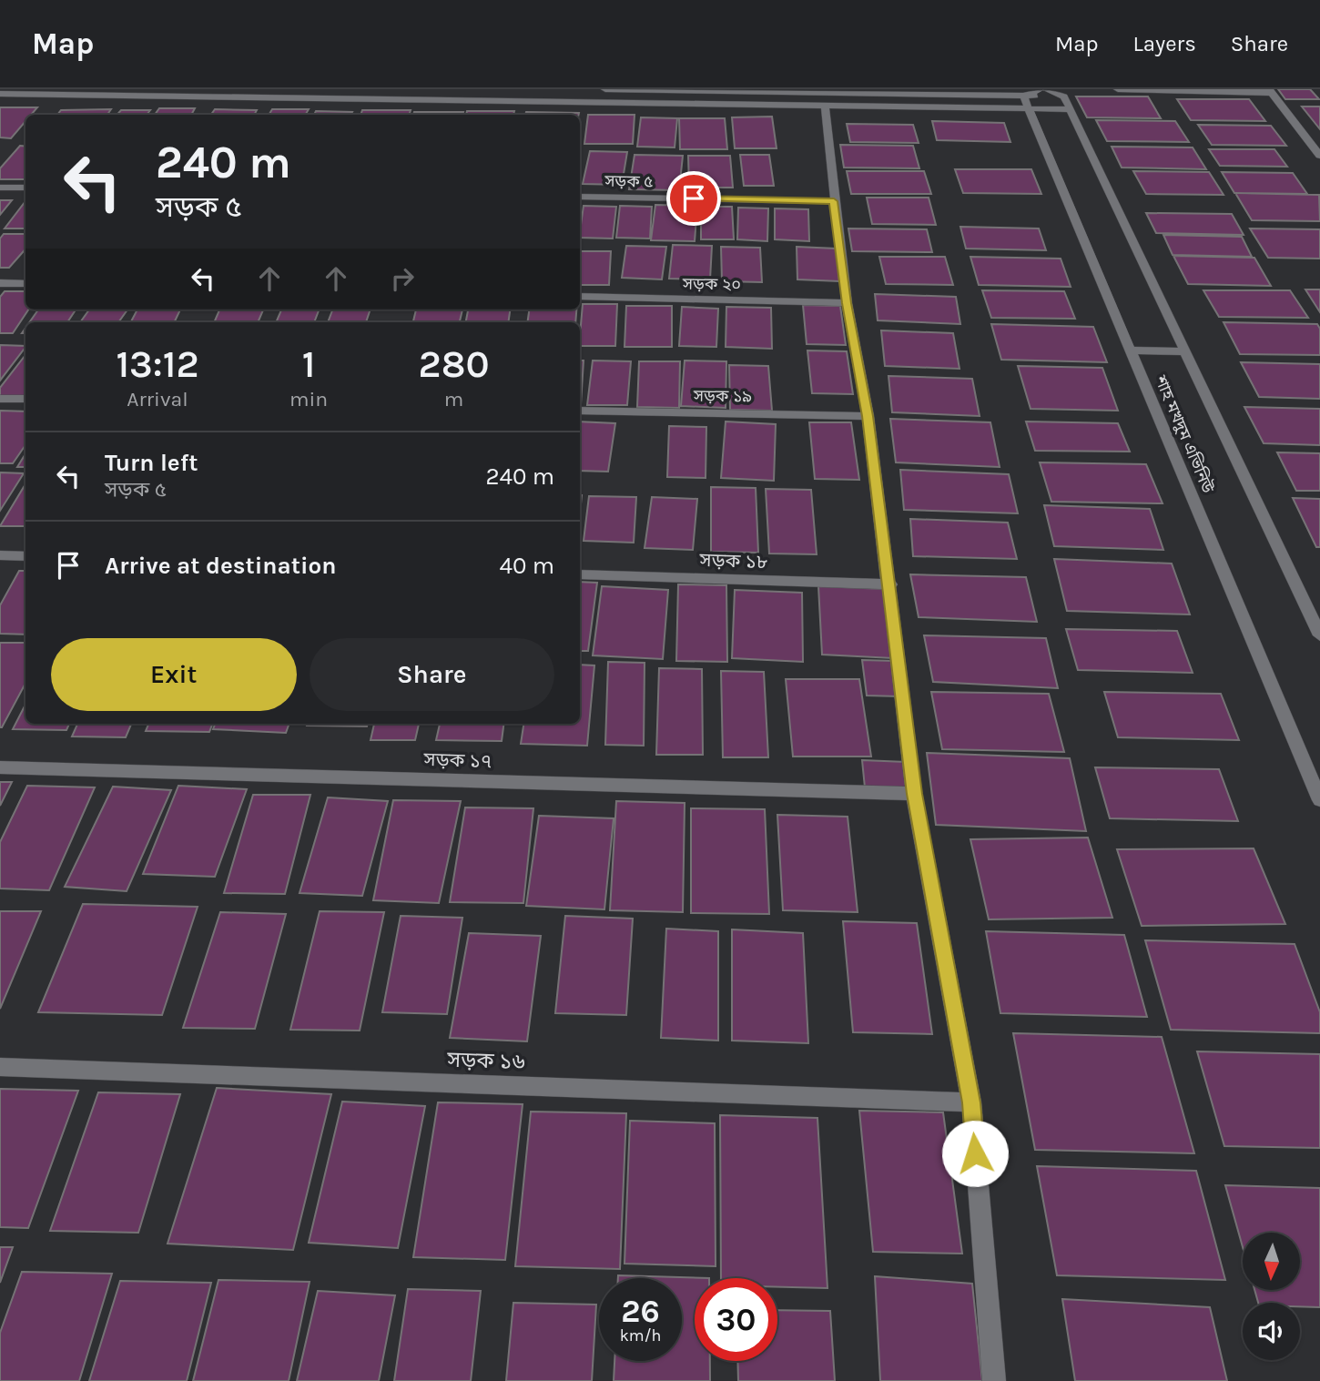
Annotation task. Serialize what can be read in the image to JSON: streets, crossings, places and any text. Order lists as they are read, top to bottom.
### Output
{
  "streets": {
    "street": [
      "সড়ক ৫",
      "সড়ক ২০",
      "সড়ক ১৯",
      "শাহ মখদুম এভিনিউ",
      "সড়ক ১৮",
      "সড়ক ১৭",
      "সড়ক ১৬"
    ]
  },
  "north": "bottom",
  "page": {
    "header": "Map",
    "nav": ["Map", "Layers", "Share"],
    "turn": ["240 m", "সড়ক ৫"],
    "eta": [
      "13:12",
      "Arrival",
      "1",
      "min",
      "280",
      "m"
    ],
    "list": [
      {
        "name": "Turn left",
        "note": "সড়ক ৫",
        "value": "240 m"
      },
      {
        "name": "Arrive at destination",
        "value": "40 m"
      }
    ],
    "buttons": ["Exit", "Share"],
    "speed": "26 km/h",
    "limit": "30"
  }
}
